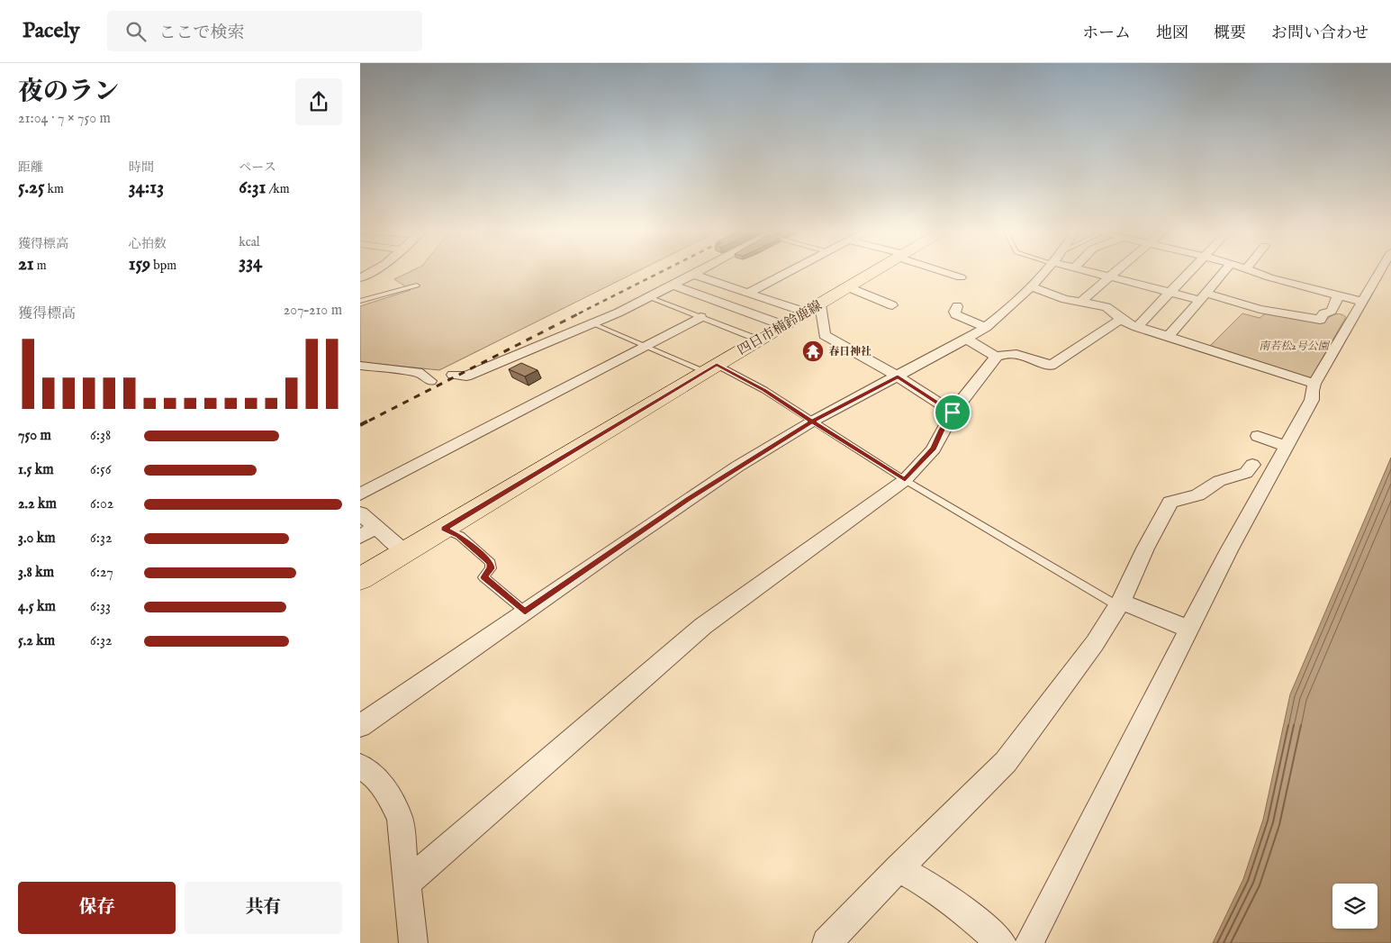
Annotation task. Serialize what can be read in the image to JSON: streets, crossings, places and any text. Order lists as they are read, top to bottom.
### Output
{
  "streets": {
    "main road": ["四日市楠鈴鹿線"]
  },
  "parks": ["南若松2号公園"],
  "places": {
    "temple": ["春日神社"]
  },
  "page": {
    "header": "Pacely",
    "search": "ここで検索",
    "nav": [
      "ホーム",
      "地図",
      "概要",
      "お問い合わせ"
    ],
    "heading": ["夜のラン", "21:04 · 7 × 750 m"],
    "stats": [
      ["距離", "5.25 km"],
      ["時間", "34:13"],
      ["ペース", "6:31 /km"],
      ["獲得標高", "21 m"],
      ["心拍数", "159 bpm"],
      ["kcal", "334"]
    ],
    "chart": ["獲得標高", "207–210 m"],
    "list": [
      {
        "name": "750 m",
        "note": "6:38"
      },
      {
        "name": "1.5 km",
        "note": "6:56"
      },
      {
        "name": "2.2 km",
        "note": "6:02"
      },
      {
        "name": "3.0 km",
        "note": "6:32"
      },
      {
        "name": "3.8 km",
        "note": "6:27"
      },
      {
        "name": "4.5 km",
        "note": "6:33"
      },
      {
        "name": "5.2 km",
        "note": "6:32"
      }
    ],
    "buttons": ["保存", "共有"]
  }
}
